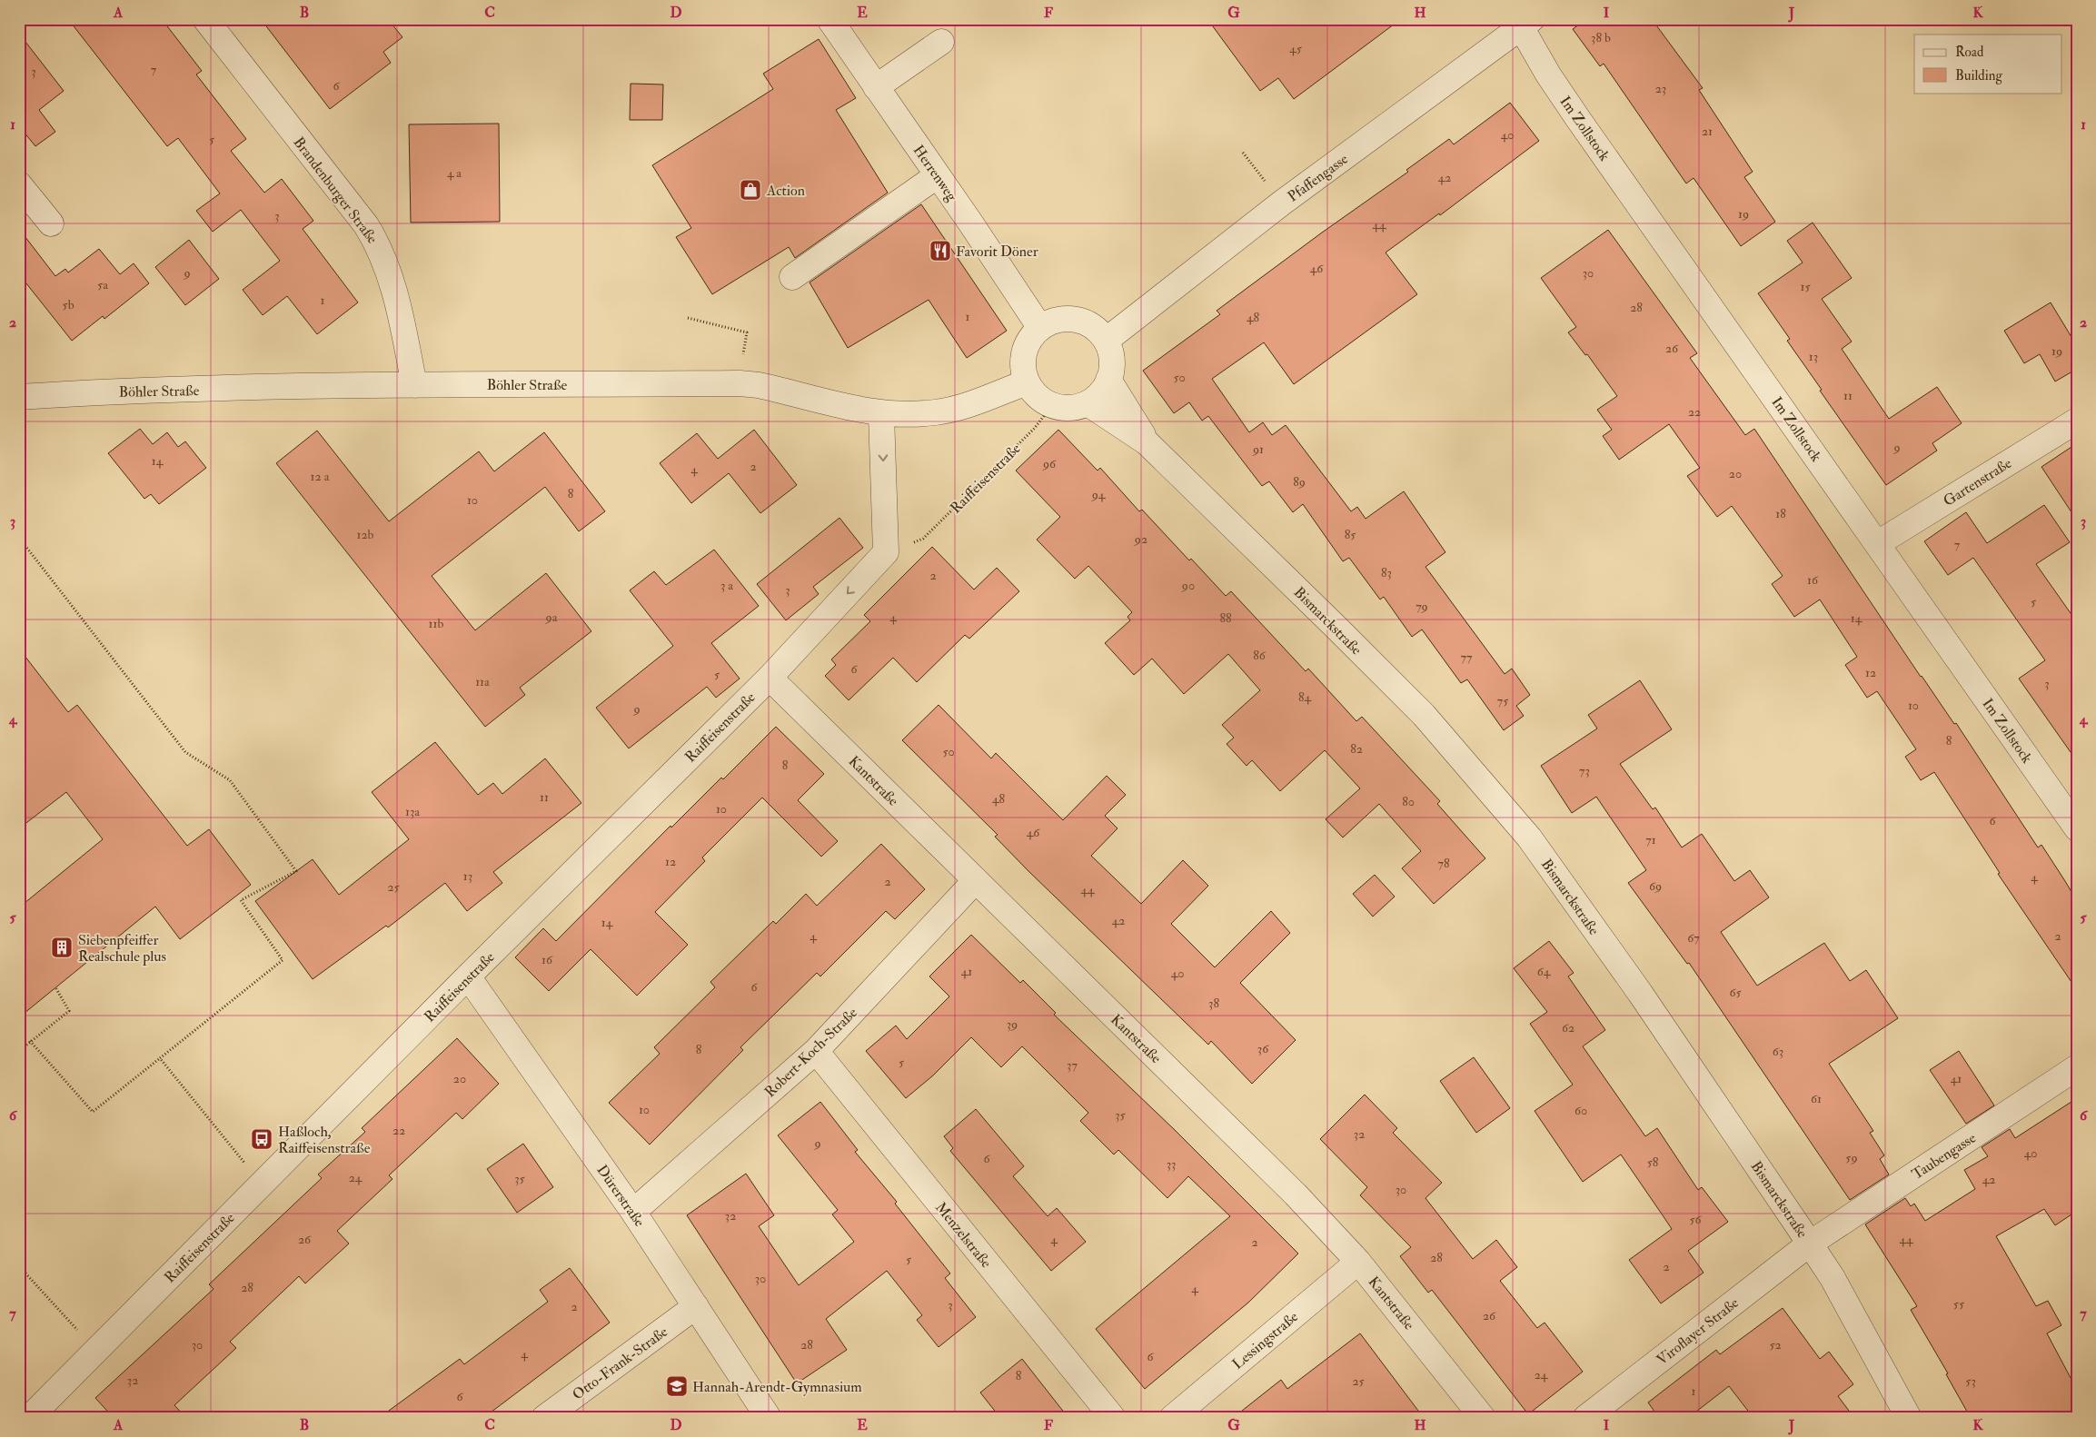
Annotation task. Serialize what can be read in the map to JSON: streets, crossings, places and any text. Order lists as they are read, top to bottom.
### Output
{
  "streets": {
    "street": [
      "Im Zollstock",
      "Herrenweg",
      "Pfaffengasse",
      "Brandenburger Straße",
      "Böhler Straße",
      "Raiffeisenstraße",
      "Gartenstraße",
      "Bismarckstraße",
      "Kantstraße",
      "Robert-Koch-Straße",
      "Taubengasse",
      "Dürerstraße",
      "Menzelstraße",
      "Viroflayer Straße",
      "Lessingstraße",
      "Otto-Frank-Straße"
    ]
  },
  "crossings": [
    ["Im Zollstock", "Pfaffengasse"],
    ["Im Zollstock", "Gartenstraße"],
    ["Herrenweg", "Pfaffengasse"],
    ["Herrenweg", "Böhler Straße"],
    ["Herrenweg", "Raiffeisenstraße"],
    ["Herrenweg", "Bismarckstraße"],
    ["Pfaffengasse", "Böhler Straße"],
    ["Pfaffengasse", "Raiffeisenstraße"],
    ["Pfaffengasse", "Bismarckstraße"],
    ["Brandenburger Straße", "Böhler Straße"],
    ["Böhler Straße", "Raiffeisenstraße"],
    ["Böhler Straße", "Bismarckstraße"],
    ["Raiffeisenstraße", "Bismarckstraße"],
    ["Raiffeisenstraße", "Kantstraße"],
    ["Raiffeisenstraße", "Dürerstraße"],
    ["Bismarckstraße", "Taubengasse"],
    ["Bismarckstraße", "Viroflayer Straße"],
    ["Kantstraße", "Robert-Koch-Straße"],
    ["Kantstraße", "Lessingstraße"],
    ["Robert-Koch-Straße", "Dürerstraße"],
    ["Robert-Koch-Straße", "Menzelstraße"],
    ["Taubengasse", "Viroflayer Straße"],
    ["Dürerstraße", "Otto-Frank-Straße"]
  ],
  "places": {
    "shop": ["Action"],
    "restaurant": ["Favorit Döner"],
    "building": ["Siebenpfeiffer Realschule plus"],
    "bus stop": ["Haßloch, Raiffeisenstraße"],
    "school or university": ["Hannah-Arendt-Gymnasium"]
  },
  "house_numbers": [
    "38 b",
    "45",
    "7",
    "3",
    "6",
    "23",
    "21",
    "40",
    "5",
    "4 a",
    "42",
    "19",
    "3",
    "44",
    "46",
    "9",
    "30",
    "5a",
    "15",
    "1",
    "5b",
    "28",
    "1",
    "48",
    "26",
    "19",
    "13",
    "50",
    "11",
    "22",
    "9",
    "91",
    "14",
    "96",
    "2",
    "4",
    "20",
    "12 a",
    "89",
    "8",
    "94",
    "10",
    "18",
    "12b",
    "85",
    "92",
    "7",
    "83",
    "2",
    "16",
    "3 a",
    "90",
    "3",
    "5",
    "79",
    "9a",
    "4",
    "88",
    "14",
    "11b",
    "86",
    "77",
    "6",
    "12",
    "5",
    "11a",
    "3",
    "84",
    "75",
    "10",
    "9",
    "8",
    "82",
    "50",
    "8",
    "73",
    "11",
    "48",
    "80",
    "10",
    "13a",
    "6",
    "46",
    "71",
    "12",
    "78",
    "13",
    "4",
    "2",
    "69",
    "25",
    "44",
    "42",
    "14",
    "4",
    "2",
    "67",
    "16",
    "41",
    "64",
    "40",
    "6",
    "65",
    "38",
    "39",
    "62",
    "36",
    "8",
    "63",
    "5",
    "37",
    "20",
    "41",
    "61",
    "10",
    "60",
    "35",
    "22",
    "32",
    "9",
    "40",
    "59",
    "6",
    "58",
    "33",
    "24",
    "35",
    "42",
    "30",
    "32",
    "56",
    "26",
    "4",
    "44",
    "2",
    "28",
    "5",
    "2",
    "30",
    "28",
    "4",
    "55",
    "3",
    "2",
    "26",
    "30",
    "28",
    "52",
    "4",
    "6",
    "24",
    "8",
    "32",
    "25",
    "53",
    "1",
    "6"
  ],
  "legend": ["Road", "Building"],
  "grid": {
    "columns": [
      "A",
      "B",
      "C",
      "D",
      "E",
      "F",
      "G",
      "H",
      "I",
      "J",
      "K"
    ],
    "rows": [
      "1",
      "2",
      "3",
      "4",
      "5",
      "6",
      "7"
    ]
  }
}
